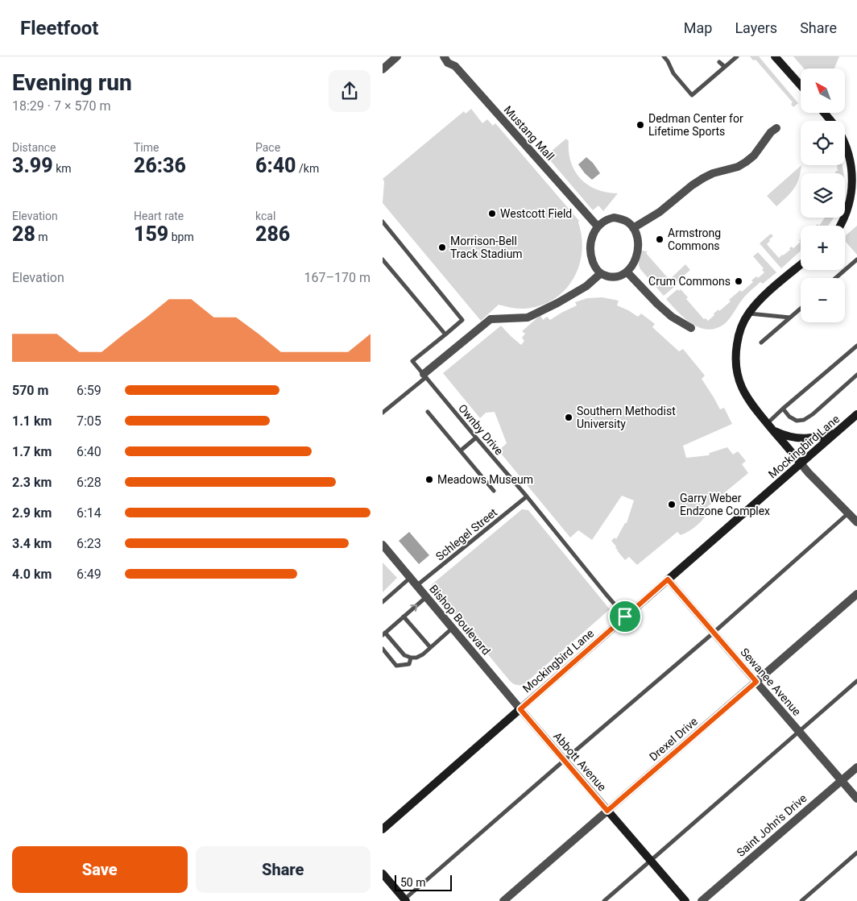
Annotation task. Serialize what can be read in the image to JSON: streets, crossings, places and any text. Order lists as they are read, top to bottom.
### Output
{
  "streets": {
    "street": [
      "Mustang Mall",
      "Mockingbird Lane",
      "Bishop Boulevard",
      "Sewanee Avenue",
      "Drexel Drive",
      "Abbott Avenue",
      "Saint John's Drive"
    ],
    "lane": ["Ownby Drive", "Schlegel Street"]
  },
  "crossings": [
    ["Ownby Drive", "Mockingbird Lane"],
    ["Ownby Drive", "Schlegel Street"],
    ["Mockingbird Lane", "Bishop Boulevard"],
    ["Mockingbird Lane", "Sewanee Avenue"],
    ["Mockingbird Lane", "Abbott Avenue"],
    ["Schlegel Street", "Bishop Boulevard"],
    ["Bishop Boulevard", "Abbott Avenue"],
    ["Sewanee Avenue", "Drexel Drive"],
    ["Sewanee Avenue", "Saint John's Drive"],
    ["Drexel Drive", "Abbott Avenue"]
  ],
  "places": [
    "Dedman Center for Lifetime Sports",
    "Westcott Field",
    "Armstrong Commons",
    "Morrison-Bell Track Stadium",
    "Crum Commons",
    "Southern Methodist University",
    "Meadows Museum",
    "Garry Weber Endzone Complex"
  ],
  "scale_bar": "50 m",
  "north": "top left",
  "page": {
    "header": "Fleetfoot",
    "nav": ["Map", "Layers", "Share"],
    "heading": ["Evening run", "18:29 · 7 × 570 m"],
    "map_buttons": ["+", "−"],
    "stats": [
      ["Distance", "3.99 km"],
      ["Time", "26:36"],
      ["Pace", "6:40 /km"],
      ["Elevation", "28 m"],
      ["Heart rate", "159 bpm"],
      ["kcal", "286"]
    ],
    "chart": ["Elevation", "167–170 m"],
    "list": [
      {
        "name": "570 m",
        "note": "6:59"
      },
      {
        "name": "1.1 km",
        "note": "7:05"
      },
      {
        "name": "1.7 km",
        "note": "6:40"
      },
      {
        "name": "2.3 km",
        "note": "6:28"
      },
      {
        "name": "2.9 km",
        "note": "6:14"
      },
      {
        "name": "3.4 km",
        "note": "6:23"
      },
      {
        "name": "4.0 km",
        "note": "6:49"
      }
    ],
    "buttons": ["Save", "Share"],
    "scale": "50 m"
  }
}
